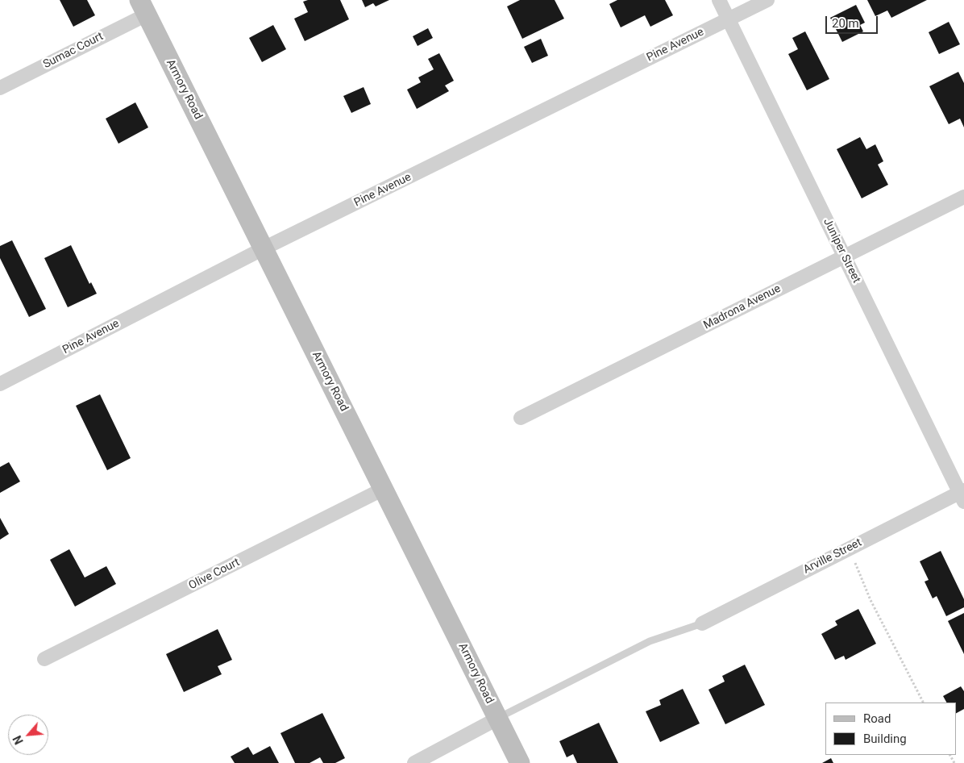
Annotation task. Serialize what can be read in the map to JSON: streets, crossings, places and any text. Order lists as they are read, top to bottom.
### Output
{
  "streets": {
    "street": [
      "Pine Avenue",
      "Sumac Court",
      "Armory Road",
      "Juniper Street",
      "Madrona Avenue",
      "Arville Street",
      "Olive Court"
    ]
  },
  "crossings": [
    ["Pine Avenue", "Armory Road"],
    ["Pine Avenue", "Juniper Street"],
    ["Sumac Court", "Armory Road"],
    ["Armory Road", "Olive Court"],
    ["Juniper Street", "Madrona Avenue"],
    ["Juniper Street", "Arville Street"]
  ],
  "legend": ["Road", "Building"],
  "scale_bar": "20 m",
  "north": "bottom left"
}
